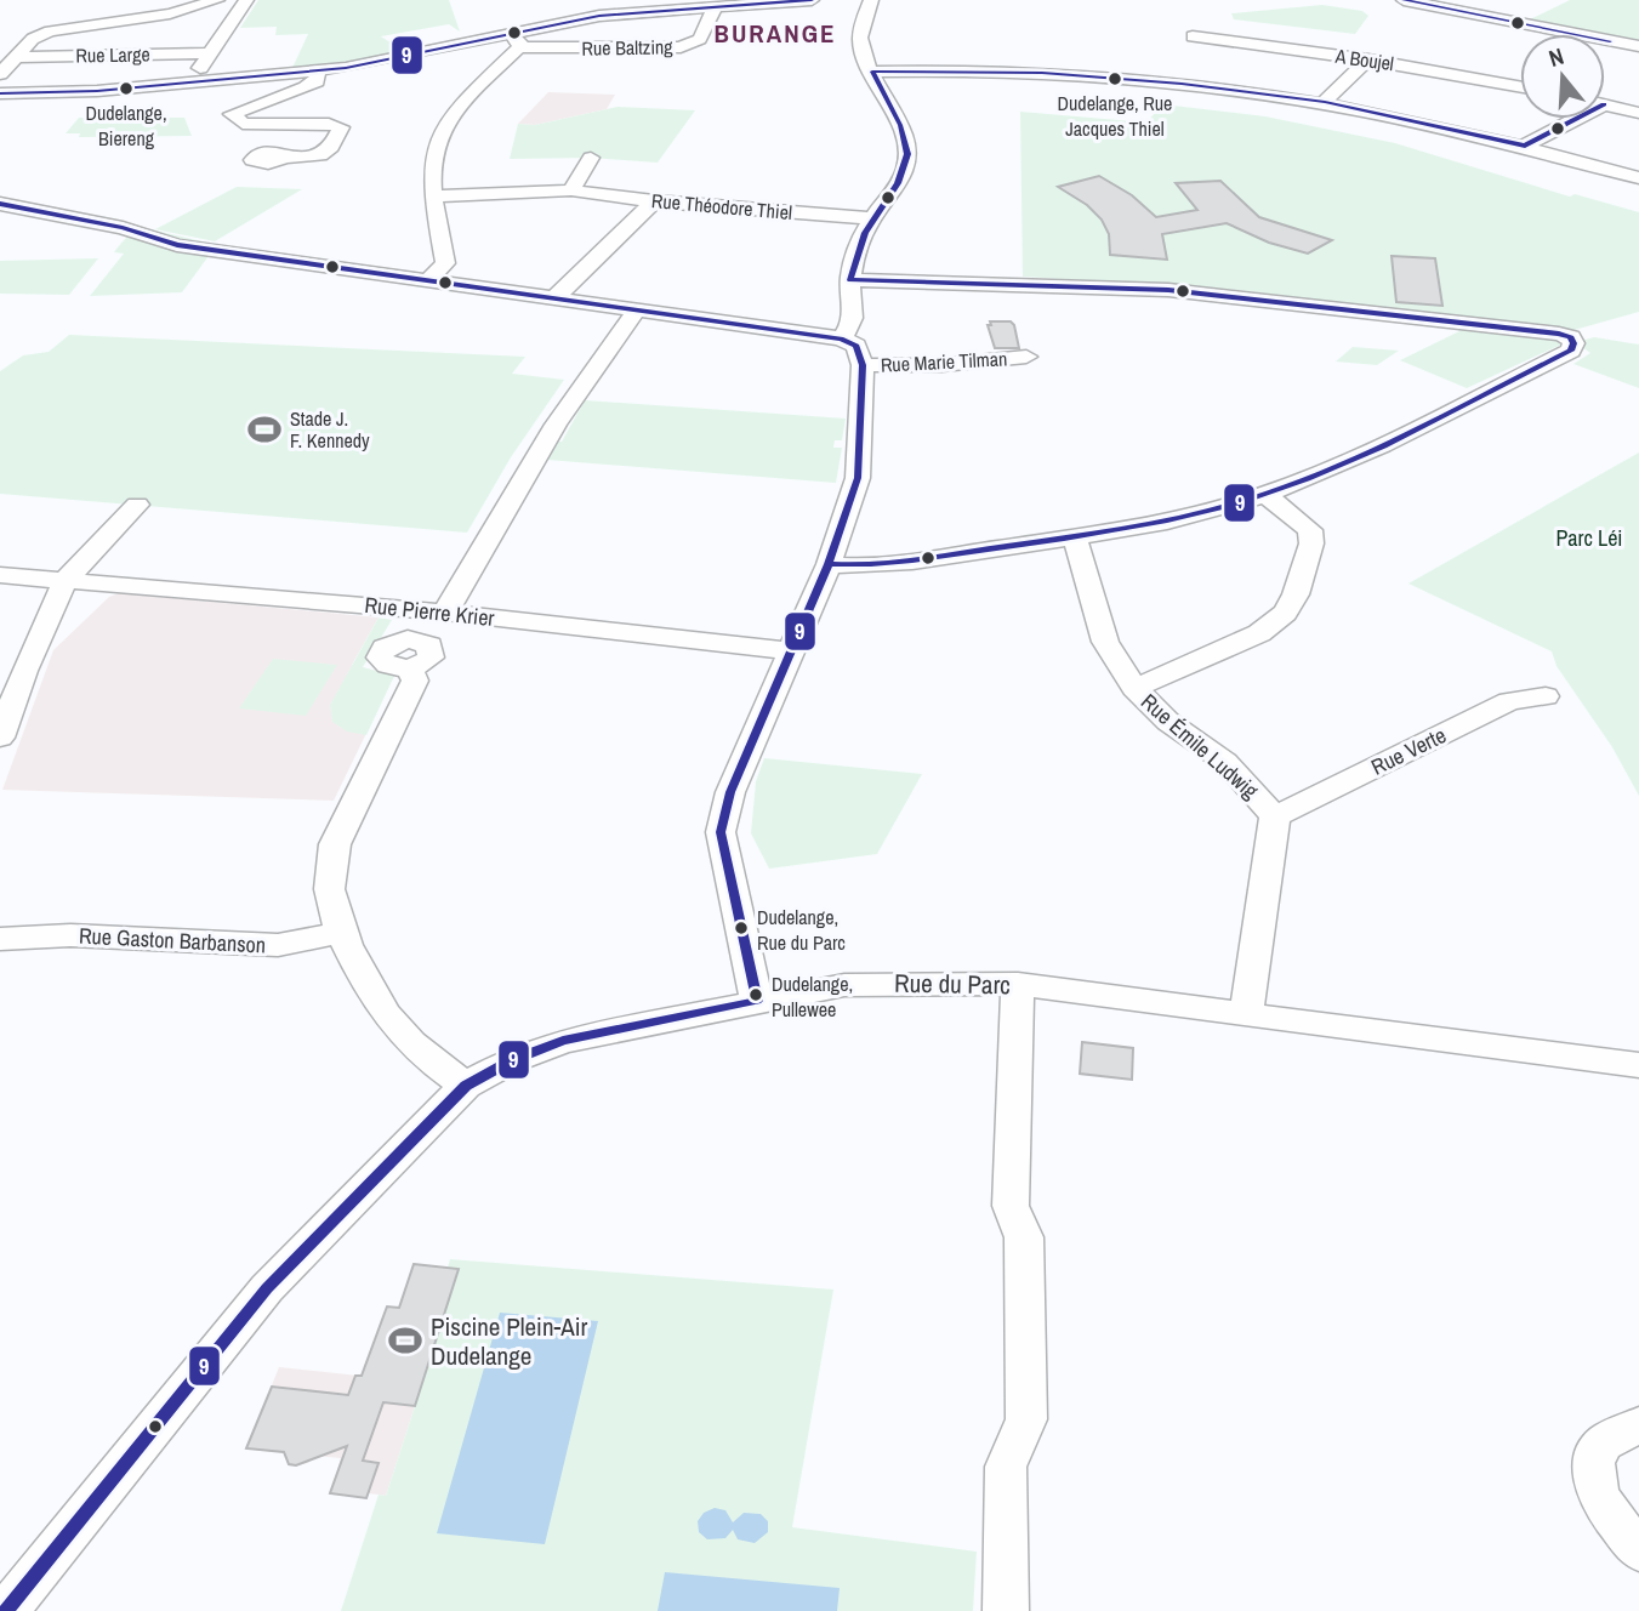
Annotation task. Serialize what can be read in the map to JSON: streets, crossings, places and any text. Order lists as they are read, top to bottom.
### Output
{
  "streets": {
    "street": [
      "Rue Baltzing",
      "Rue Large",
      "A Boujel",
      "Rue Théodore Thiel",
      "Rue Marie Tilman",
      "Rue Pierre Krier",
      "Rue Émile Ludwig",
      "Rue Verte",
      "Rue Gaston Barbanson",
      "Rue du Parc"
    ]
  },
  "crossings": [
    ["Rue Émile Ludwig", "Rue Verte"],
    ["Rue Émile Ludwig", "Rue du Parc"]
  ],
  "districts": ["BURANGE"],
  "parks": ["Parc Léi"],
  "places": {
    "other": [
      "Dudelange, Rue Jacques Thiel",
      "Dudelange, Biereng",
      "Dudelange, Rue du Parc",
      "Dudelange, Pullewee"
    ],
    "sports": ["Stade J. F. Kennedy", "Piscine Plein-Air Dudelange"]
  },
  "lines": ["transit line 9"],
  "north": "top"
}
